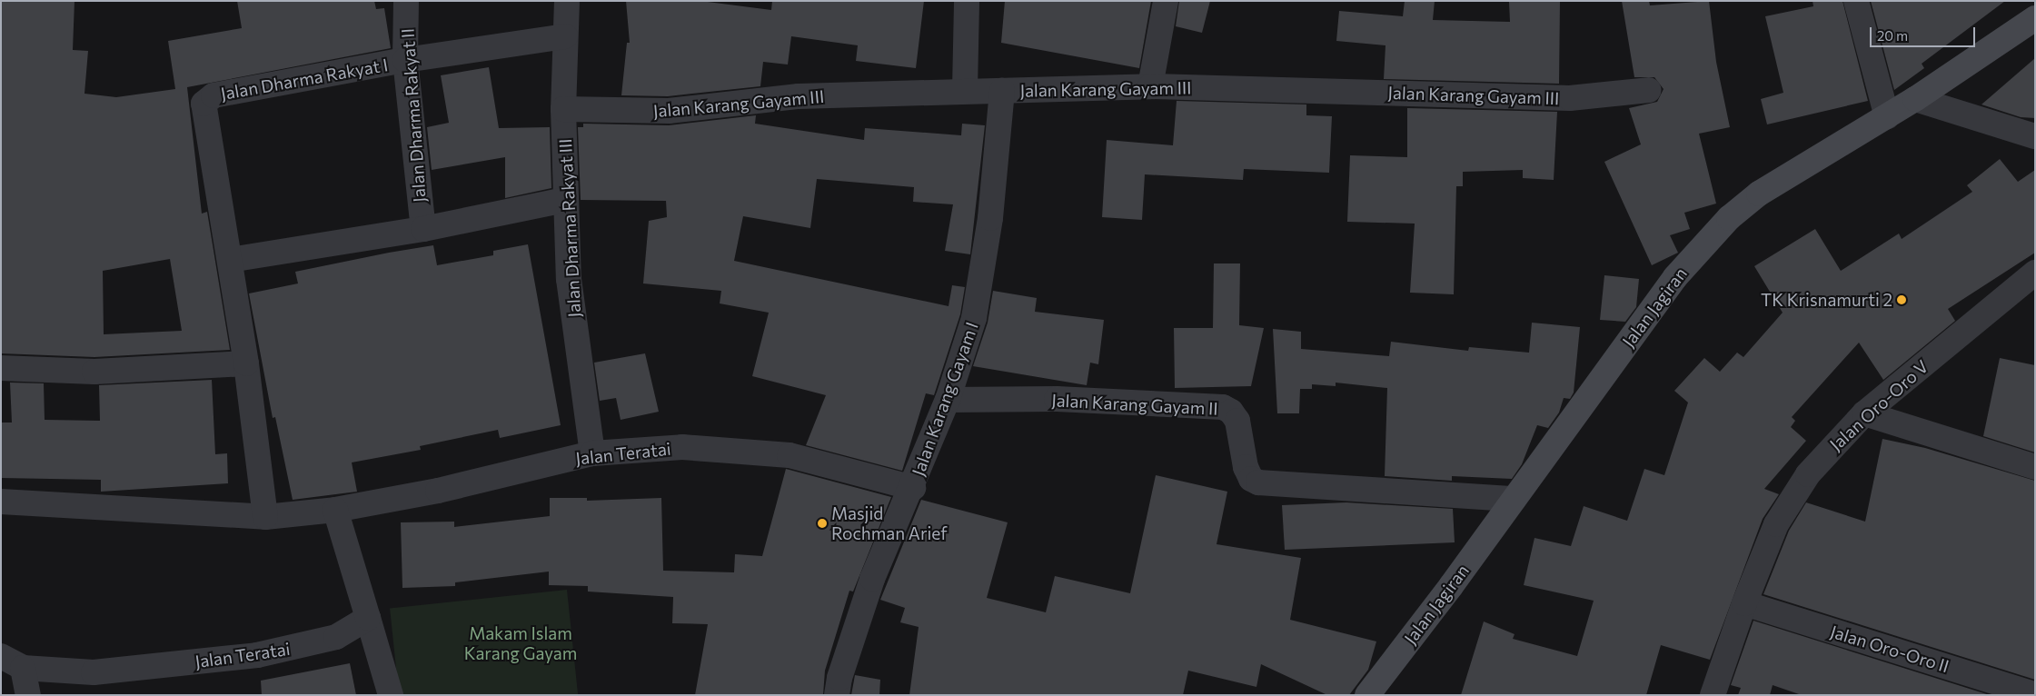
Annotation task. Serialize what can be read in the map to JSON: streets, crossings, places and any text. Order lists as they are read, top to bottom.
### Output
{
  "streets": {
    "street": [
      "Jalan Dharma Rakyat I",
      "Jalan Karang Gayam III",
      "Jalan Dharma Rakyat II",
      "Jalan Dharma Rakyat III",
      "Jalan Jagiran",
      "Jalan Karang Gayam I",
      "Jalan Karang Gayam II",
      "Jalan Oro-Oro V",
      "Jalan Teratai",
      "Jalan Oro-Oro II"
    ]
  },
  "crossings": [
    ["Jalan Dharma Rakyat I", "Jalan Dharma Rakyat II"],
    ["Jalan Dharma Rakyat I", "Jalan Dharma Rakyat III"],
    ["Jalan Dharma Rakyat I", "Jalan Teratai"],
    ["Jalan Karang Gayam III", "Jalan Dharma Rakyat III"],
    ["Jalan Karang Gayam III", "Jalan Karang Gayam I"],
    ["Jalan Dharma Rakyat III", "Jalan Teratai"],
    ["Jalan Jagiran", "Jalan Karang Gayam II"],
    ["Jalan Karang Gayam I", "Jalan Karang Gayam II"],
    ["Jalan Karang Gayam I", "Jalan Teratai"],
    ["Jalan Oro-Oro V", "Jalan Oro-Oro II"]
  ],
  "parks": ["Makam Islam Karang Gayam"],
  "places": ["TK Krisnamurti 2", "Masjid Rochman Arief"],
  "scale_bar": "20 m"
}
